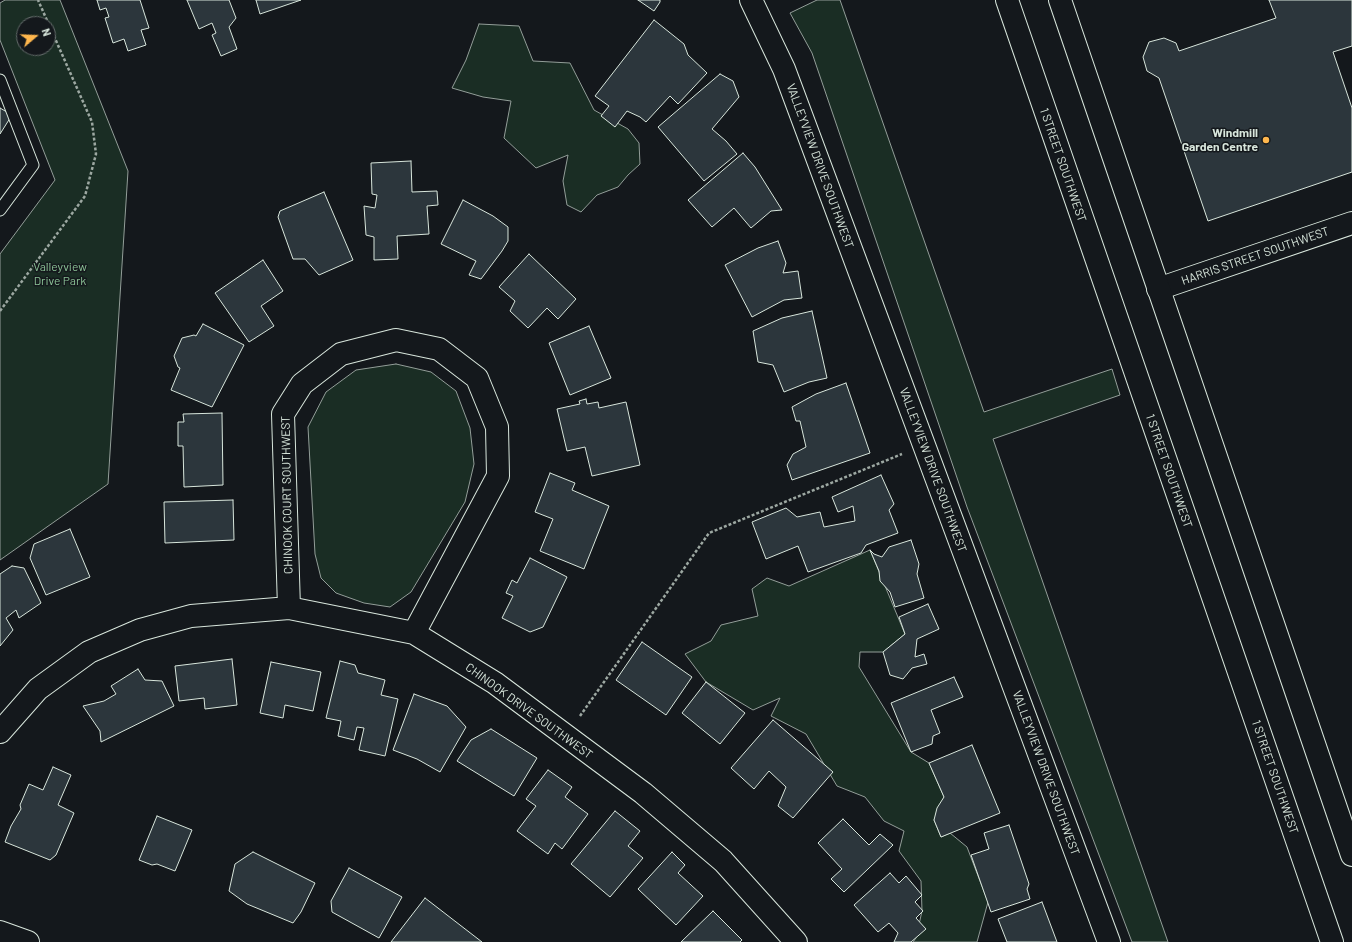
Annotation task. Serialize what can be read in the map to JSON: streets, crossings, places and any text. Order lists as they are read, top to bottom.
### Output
{
  "streets": {
    "street": [
      "1 STREET SOUTHWEST",
      "VALLEYVIEW DRIVE SOUTHWEST",
      "HARRIS STREET SOUTHWEST",
      "CHINOOK COURT SOUTHWEST",
      "CHINOOK DRIVE SOUTHWEST"
    ]
  },
  "crossings": [
    ["CHINOOK COURT SOUTHWEST", "CHINOOK DRIVE SOUTHWEST"]
  ],
  "parks": ["Valleyview Drive Park"],
  "places": ["Windmill Garden Centre"],
  "north": "right"
}
